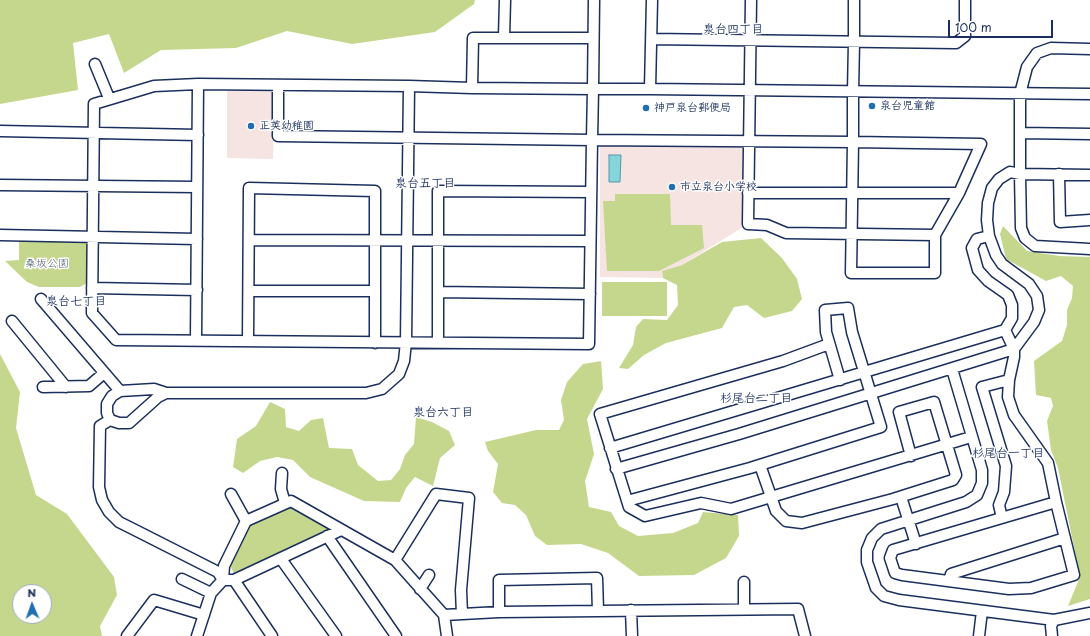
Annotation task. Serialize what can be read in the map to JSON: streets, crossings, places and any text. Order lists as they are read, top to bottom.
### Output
{
  "districts": [
    "泉台四丁目",
    "泉台五丁目",
    "泉台七丁目",
    "杉尾台二丁目",
    "泉台六丁目",
    "杉尾台一丁目"
  ],
  "parks": ["桑坂公園"],
  "places": [
    "泉台児童館",
    "神戸泉台郵便局",
    "正英幼稚園",
    "市立泉台小学校"
  ],
  "scale_bar": "100 m",
  "north": "top"
}
